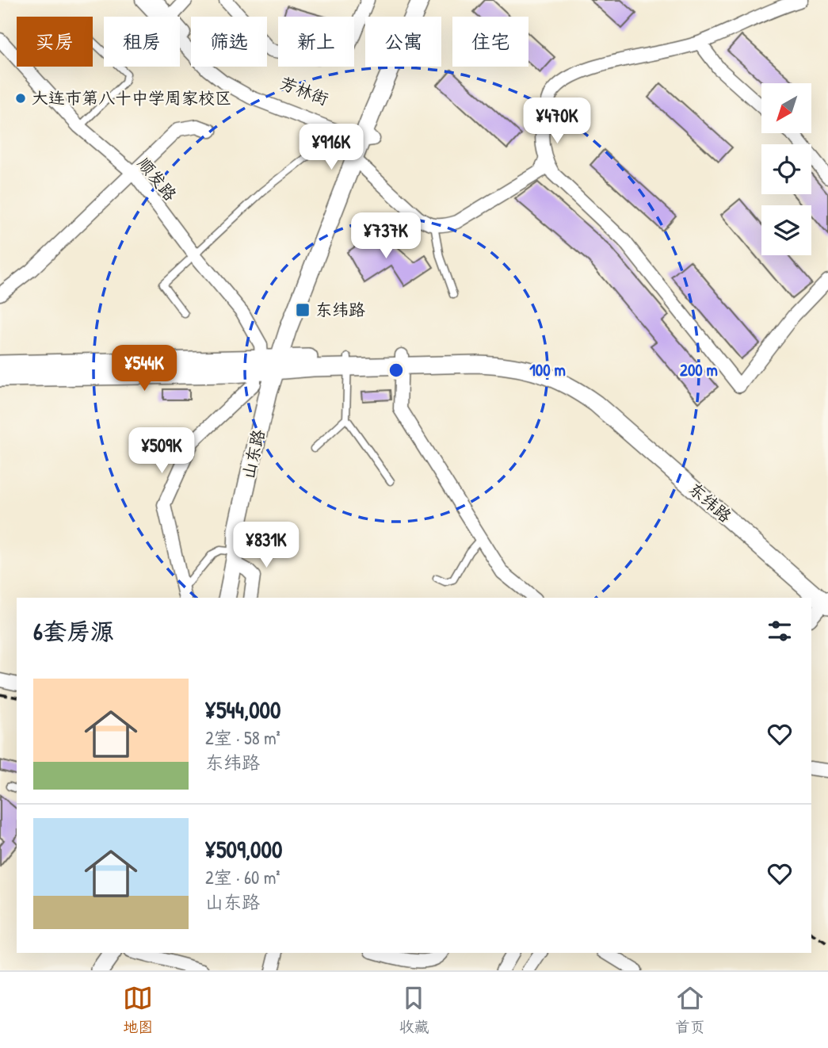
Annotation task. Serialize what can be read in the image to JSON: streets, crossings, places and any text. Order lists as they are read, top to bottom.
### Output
{
  "streets": {
    "main road": ["山东路", "东纬路"],
    "street": ["芳林街", "顺发路"]
  },
  "crossings": [
    ["芳林街", "山东路"],
    ["顺发路", "东纬路"],
    ["山东路", "东纬路"]
  ],
  "places": {
    "other": ["大连市第八十中学周家校区"],
    "transit": ["东纬路"]
  },
  "north": "bottom left",
  "page": {
    "chip": [
      "买房",
      "租房",
      "筛选",
      "新上",
      "公寓",
      "住宅"
    ],
    "price": [
      "¥470K",
      "¥916K",
      "¥737K",
      "¥544K",
      "¥509K",
      "¥831K"
    ],
    "heading": "6套房源",
    "list": [
      {
        "name": "¥544,000",
        "note": "2室 · 58 m² · 东纬路"
      },
      {
        "name": "¥509,000",
        "note": "2室 · 60 m² · 山东路"
      }
    ],
    "tabs": ["地图", "收藏", "首页"]
  },
  "rings": ["100 m", "200 m"]
}
